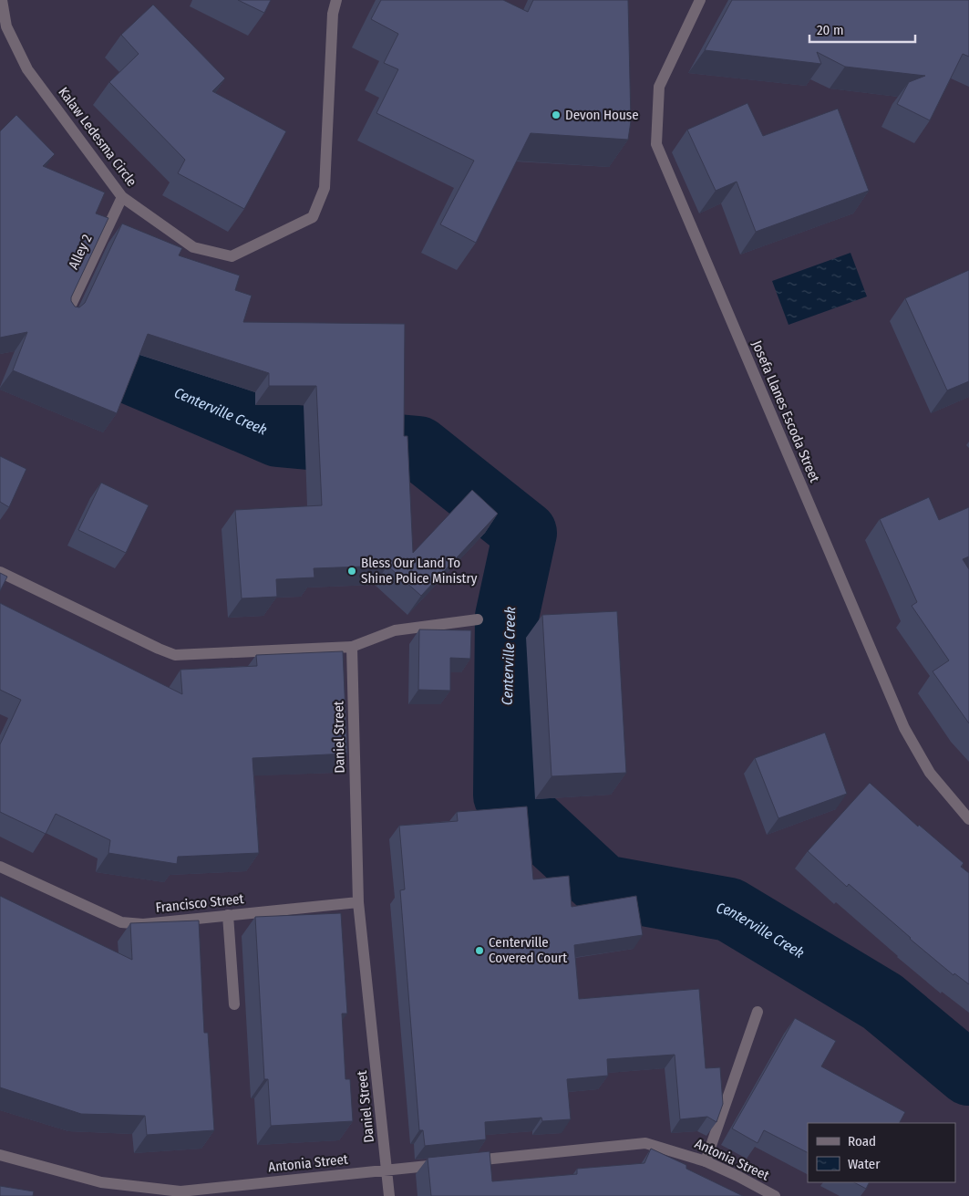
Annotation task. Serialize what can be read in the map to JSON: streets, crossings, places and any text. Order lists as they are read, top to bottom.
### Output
{
  "streets": {
    "street": [
      "Kalaw Ledesma Circle",
      "Alley 2",
      "Josefa Llanes Escoda Street",
      "Daniel Street",
      "Francisco Street",
      "Antonia Street"
    ]
  },
  "crossings": [
    ["Kalaw Ledesma Circle", "Alley 2"],
    ["Daniel Street", "Francisco Street"],
    ["Daniel Street", "Antonia Street"]
  ],
  "water": ["Centerville Creek"],
  "places": ["Devon House", "Bless Our Land To Shine Police Ministry", "Centerville Covered Court"],
  "legend": ["Road", "Water"],
  "scale_bar": "20 m"
}
